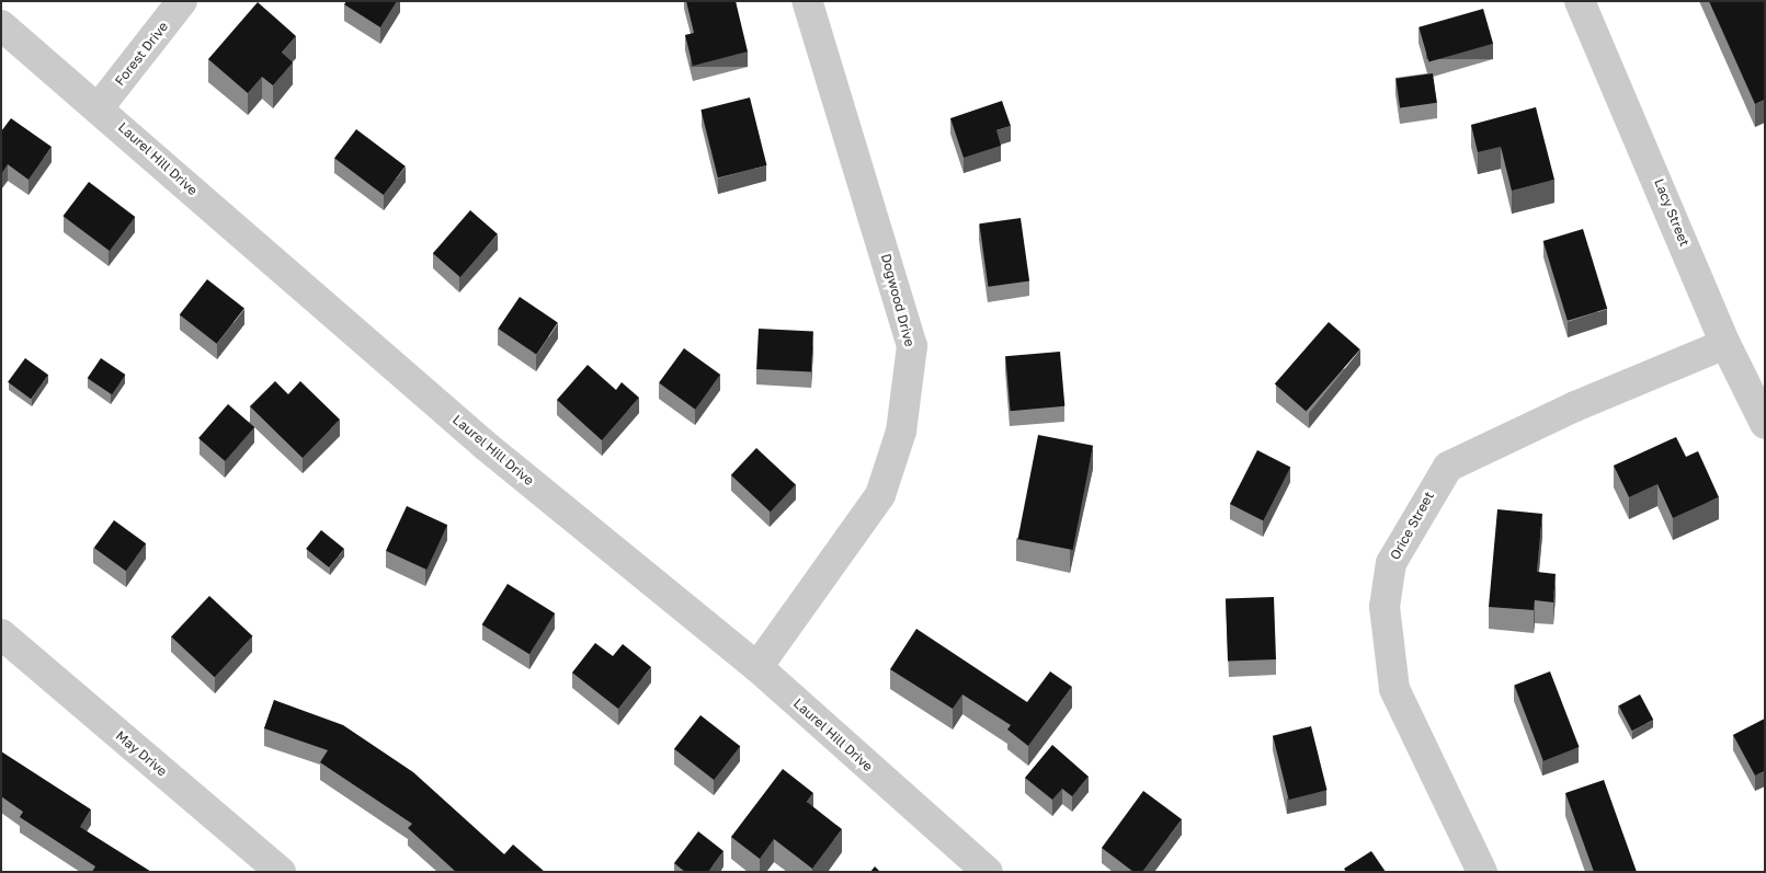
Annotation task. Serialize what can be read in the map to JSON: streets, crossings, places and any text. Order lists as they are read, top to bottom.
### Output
{
  "streets": {
    "street": [
      "Forest Drive",
      "Laurel Hill Drive",
      "Lacy Street",
      "Dogwood Drive",
      "Orice Street",
      "May Drive"
    ]
  },
  "crossings": [
    ["Forest Drive", "Laurel Hill Drive"],
    ["Laurel Hill Drive", "Dogwood Drive"],
    ["Lacy Street", "Orice Street"]
  ]
}
